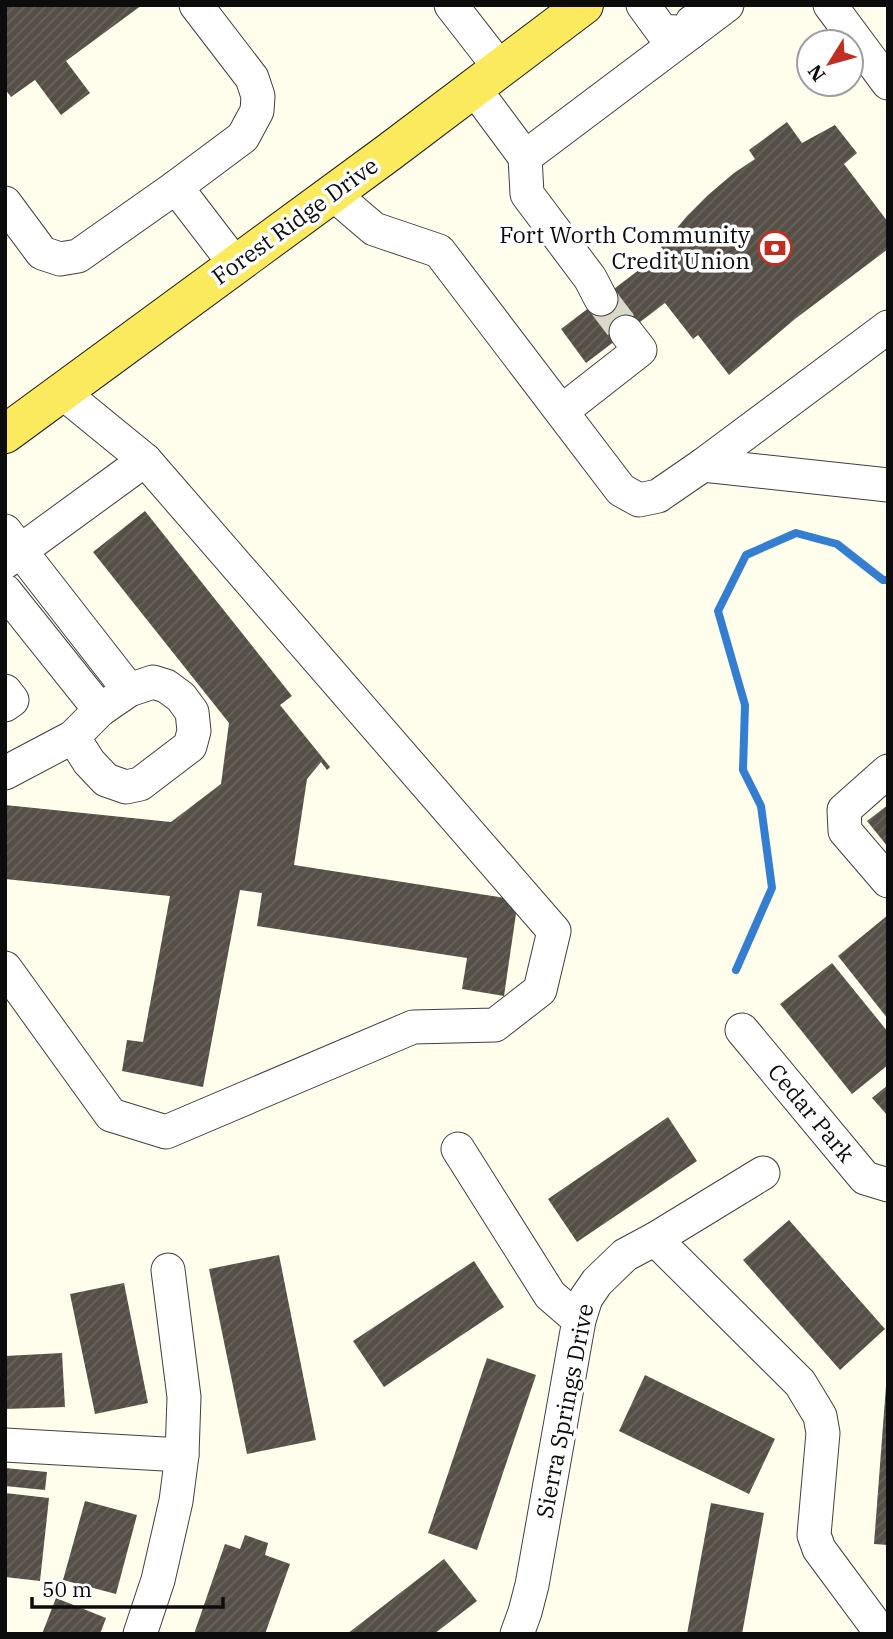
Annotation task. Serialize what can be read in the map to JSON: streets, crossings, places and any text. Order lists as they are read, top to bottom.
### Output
{
  "streets": {
    "main road": ["Forest Ridge Drive"],
    "street": ["Cedar Park", "Sierra Springs Drive"]
  },
  "places": {
    "bank": ["Fort Worth Community Credit Union"]
  },
  "scale_bar": "50 m",
  "north": "bottom left"
}
